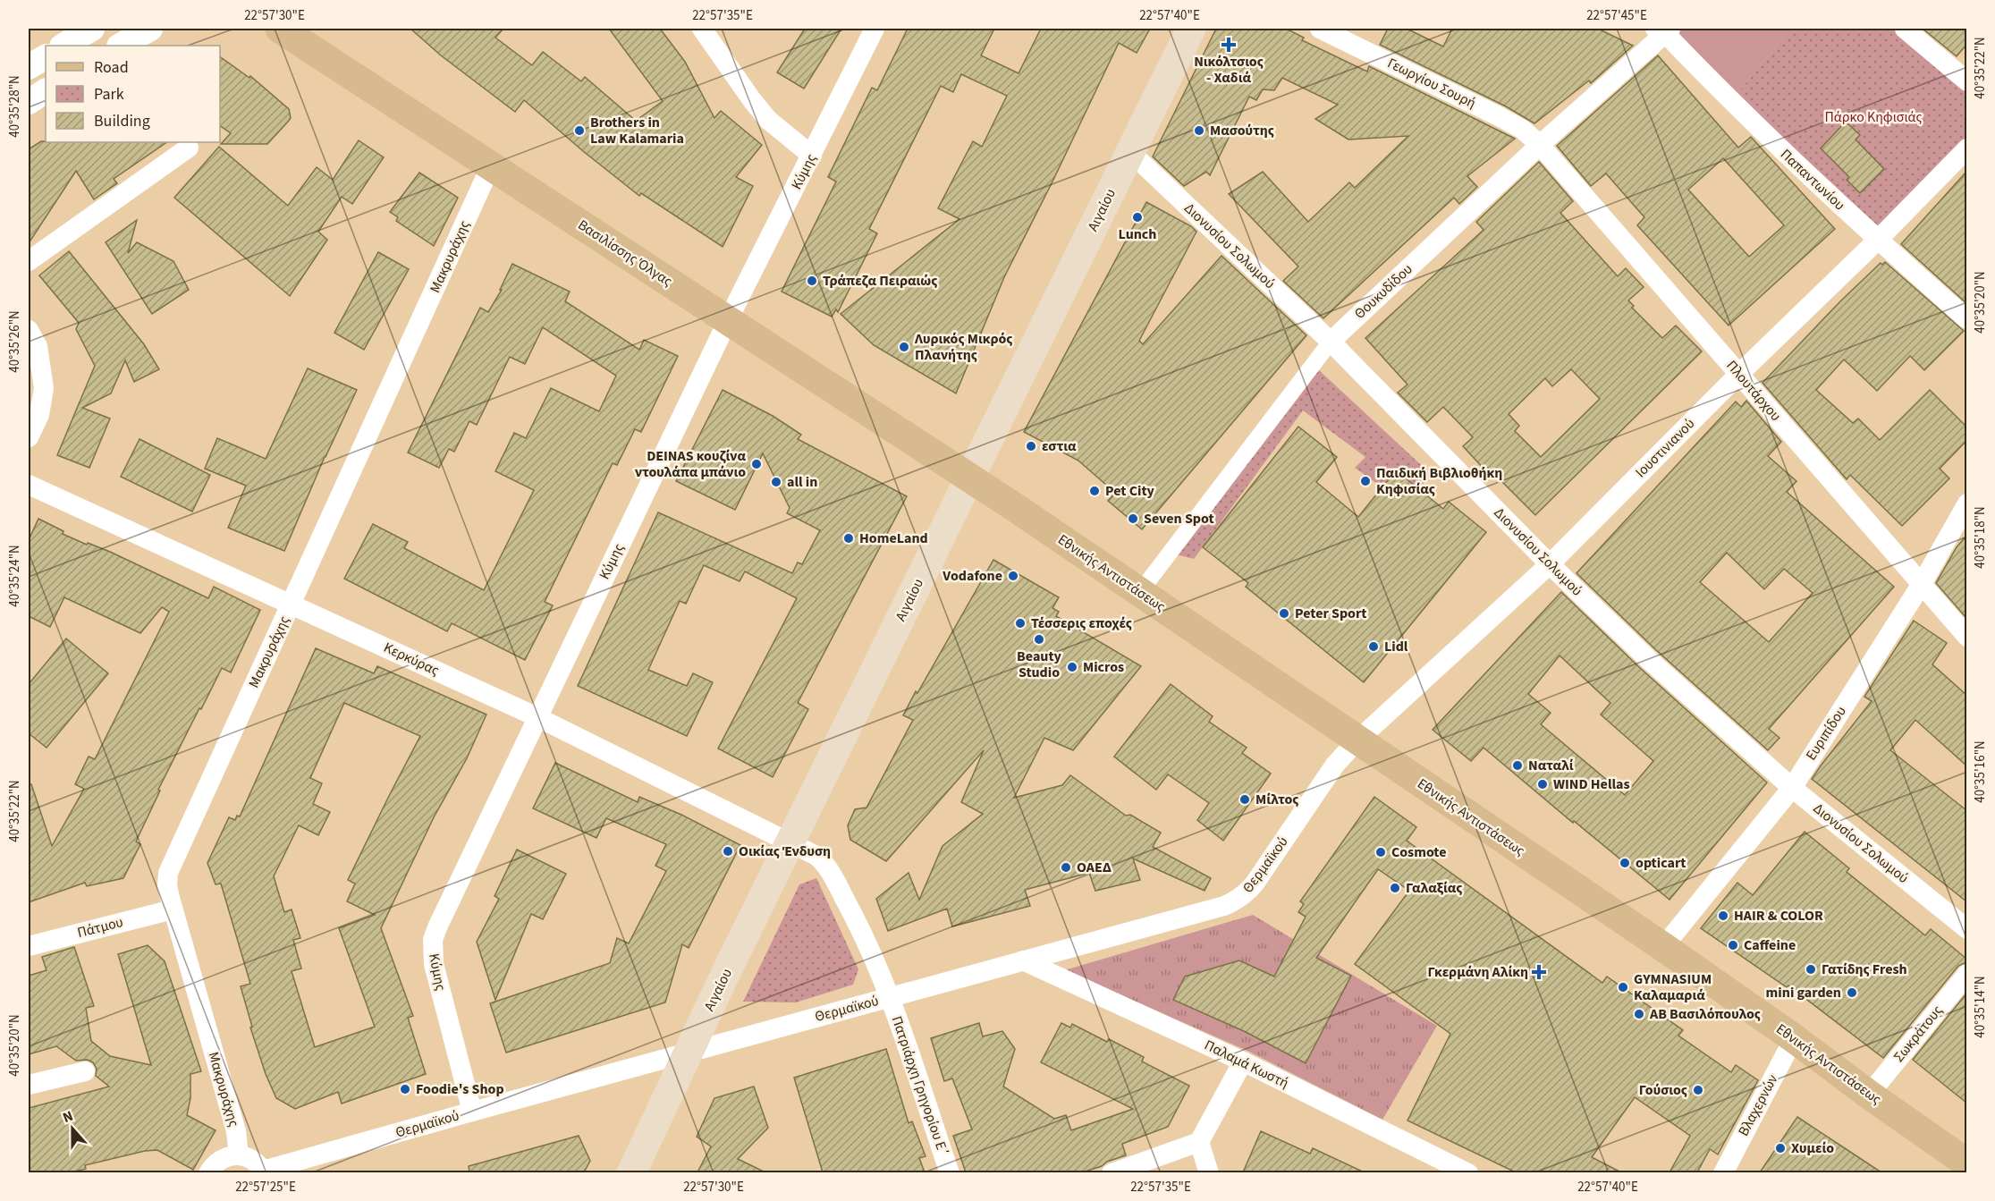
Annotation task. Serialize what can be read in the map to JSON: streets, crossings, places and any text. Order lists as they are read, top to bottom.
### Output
{
  "streets": {
    "main road": ["Αιγαίου", "Βασιλίσσης Όλγας", "Εθνικής Αντιστάσεως"],
    "street": [
      "Γεωργίου Σουρή",
      "Κύμης",
      "Παπαντωνίου",
      "Διονυσίου Σολωμού",
      "Μακρυράχης",
      "Θουκυδίδου",
      "Πλουτάρχου",
      "Ιουστινιανού",
      "Κερκύρας",
      "Ευριπίδου",
      "Θερμαϊκού",
      "Πάτμου",
      "Σωκράτους",
      "Παλαμά Κωστή",
      "Πατριάρχη Γρηγορίου Ε΄",
      "Βλαχερνών"
    ]
  },
  "crossings": [
    ["Γεωργίου Σουρή", "Θουκυδίδου"],
    ["Γεωργίου Σουρή", "Πλουτάρχου"],
    ["Κύμης", "Βασιλίσσης Όλγας"],
    ["Κύμης", "Κερκύρας"],
    ["Κύμης", "Θερμαϊκού"],
    ["Παπαντωνίου", "Θουκυδίδου"],
    ["Παπαντωνίου", "Ιουστινιανού"],
    ["Αιγαίου", "Διονυσίου Σολωμού"],
    ["Αιγαίου", "Βασιλίσσης Όλγας"],
    ["Αιγαίου", "Εθνικής Αντιστάσεως"],
    ["Αιγαίου", "Κερκύρας"],
    ["Αιγαίου", "Θερμαϊκού"],
    ["Αιγαίου", "Πατριάρχη Γρηγορίου Ε΄"],
    ["Διονυσίου Σολωμού", "Θουκυδίδου"],
    ["Διονυσίου Σολωμού", "Ιουστινιανού"],
    ["Διονυσίου Σολωμού", "Ευριπίδου"],
    ["Βασιλίσσης Όλγας", "Μακρυράχης"],
    ["Βασιλίσσης Όλγας", "Εθνικής Αντιστάσεως"],
    ["Μακρυράχης", "Κερκύρας"],
    ["Μακρυράχης", "Πάτμου"],
    ["Θουκυδίδου", "Πλουτάρχου"],
    ["Θουκυδίδου", "Εθνικής Αντιστάσεως"],
    ["Πλουτάρχου", "Ιουστινιανού"],
    ["Πλουτάρχου", "Ευριπίδου"],
    ["Ιουστινιανού", "Εθνικής Αντιστάσεως"],
    ["Ιουστινιανού", "Θερμαϊκού"],
    ["Εθνικής Αντιστάσεως", "Ευριπίδου"],
    ["Εθνικής Αντιστάσεως", "Θερμαϊκού"],
    ["Εθνικής Αντιστάσεως", "Σωκράτους"],
    ["Εθνικής Αντιστάσεως", "Βλαχερνών"],
    ["Κερκύρας", "Πατριάρχη Γρηγορίου Ε΄"],
    ["Θερμαϊκού", "Παλαμά Κωστή"],
    ["Θερμαϊκού", "Πατριάρχη Γρηγορίου Ε΄"]
  ],
  "parks": ["Πάρκο Κηφισιάς"],
  "places": {
    "health": ["Νικόλτσιος - Χαδιά", "Γκερμάνη Αλίκη"],
    "other": [
      "Brothers in Law Kalamaria",
      "Μασούτης",
      "Lunch",
      "Τράπεζα Πειραιώς",
      "Λυρικός Μικρός Πλανήτης",
      "εστια",
      "DEINAS κουζίνα ντουλάπα μπάνιο",
      "Παιδική Βιβλιοθήκη Κηφισίας",
      "all in",
      "Pet City",
      "Seven Spot",
      "HomeLand",
      "Vodafone",
      "Peter Sport",
      "Τέσσερις εποχές",
      "Beauty Studio",
      "Lidl",
      "Micros",
      "Ναταλί",
      "WIND Hellas",
      "Μίλτος",
      "Οικίας Ένδυση",
      "Cosmote",
      "opticart",
      "ΟΑΕΔ",
      "Γαλαξίας",
      "HAIR & COLOR",
      "Caffeine",
      "Γατίδης Fresh",
      "GYMNASIUM Καλαμαριά",
      "mini garden",
      "ΑΒ Βασιλόπουλος",
      "Foodie's Shop",
      "Γούσιος",
      "Χυμείο"
    ]
  },
  "legend": ["Road", "Park", "Building"],
  "north": "top",
  "coordinates": [
    "22°57'30\"E",
    "22°57'35\"E",
    "22°57'40\"E",
    "22°57'45\"E",
    "40°35'22\"N",
    "40°35'28\"N",
    "40°35'20\"N",
    "40°35'26\"N",
    "40°35'18\"N",
    "40°35'24\"N",
    "40°35'16\"N",
    "40°35'14\"N",
    "22°57'25\"E"
  ]
}
